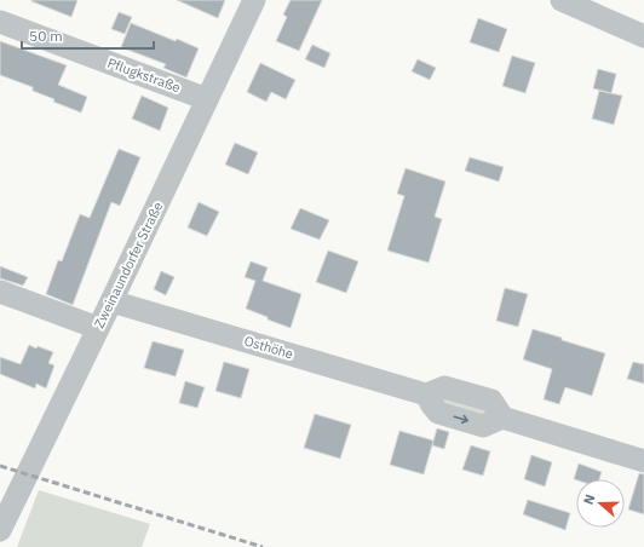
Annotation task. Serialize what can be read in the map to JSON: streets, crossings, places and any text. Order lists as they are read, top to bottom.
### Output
{
  "streets": {
    "street": ["Pflugkstraße", "Zweinaundorfer Straße", "Osthöhe"]
  },
  "crossings": [
    ["Pflugkstraße", "Zweinaundorfer Straße"],
    ["Zweinaundorfer Straße", "Osthöhe"]
  ],
  "scale_bar": "50 m",
  "north": "left"
}
